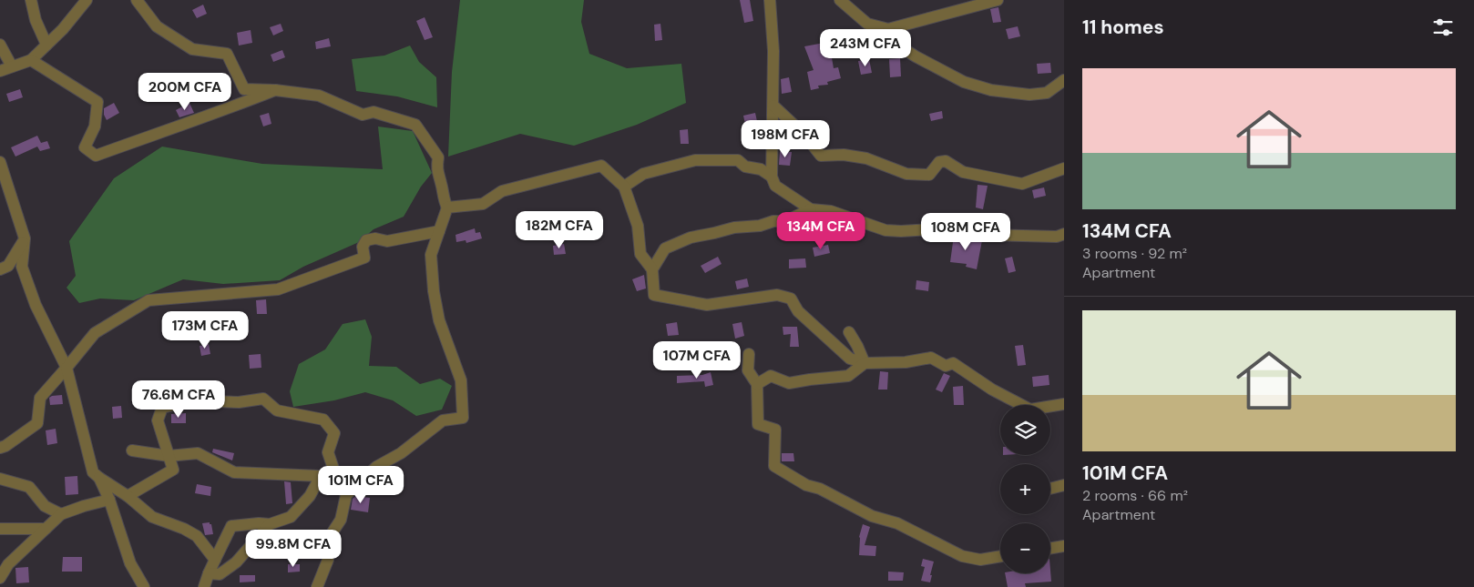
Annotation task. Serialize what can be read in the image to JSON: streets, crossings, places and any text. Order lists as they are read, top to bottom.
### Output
{
  "page": {
    "heading": "11 homes",
    "price": [
      "243M CFA",
      "200M CFA",
      "198M CFA",
      "182M CFA",
      "134M CFA",
      "108M CFA",
      "173M CFA",
      "107M CFA",
      "76.6M CFA",
      "101M CFA",
      "99.8M CFA"
    ],
    "list": [
      {
        "name": "134M CFA",
        "note": "3 rooms · 92 m² · Apartment"
      },
      {
        "name": "101M CFA",
        "note": "2 rooms · 66 m² · Apartment"
      }
    ],
    "map_buttons": ["+", "−"]
  }
}
